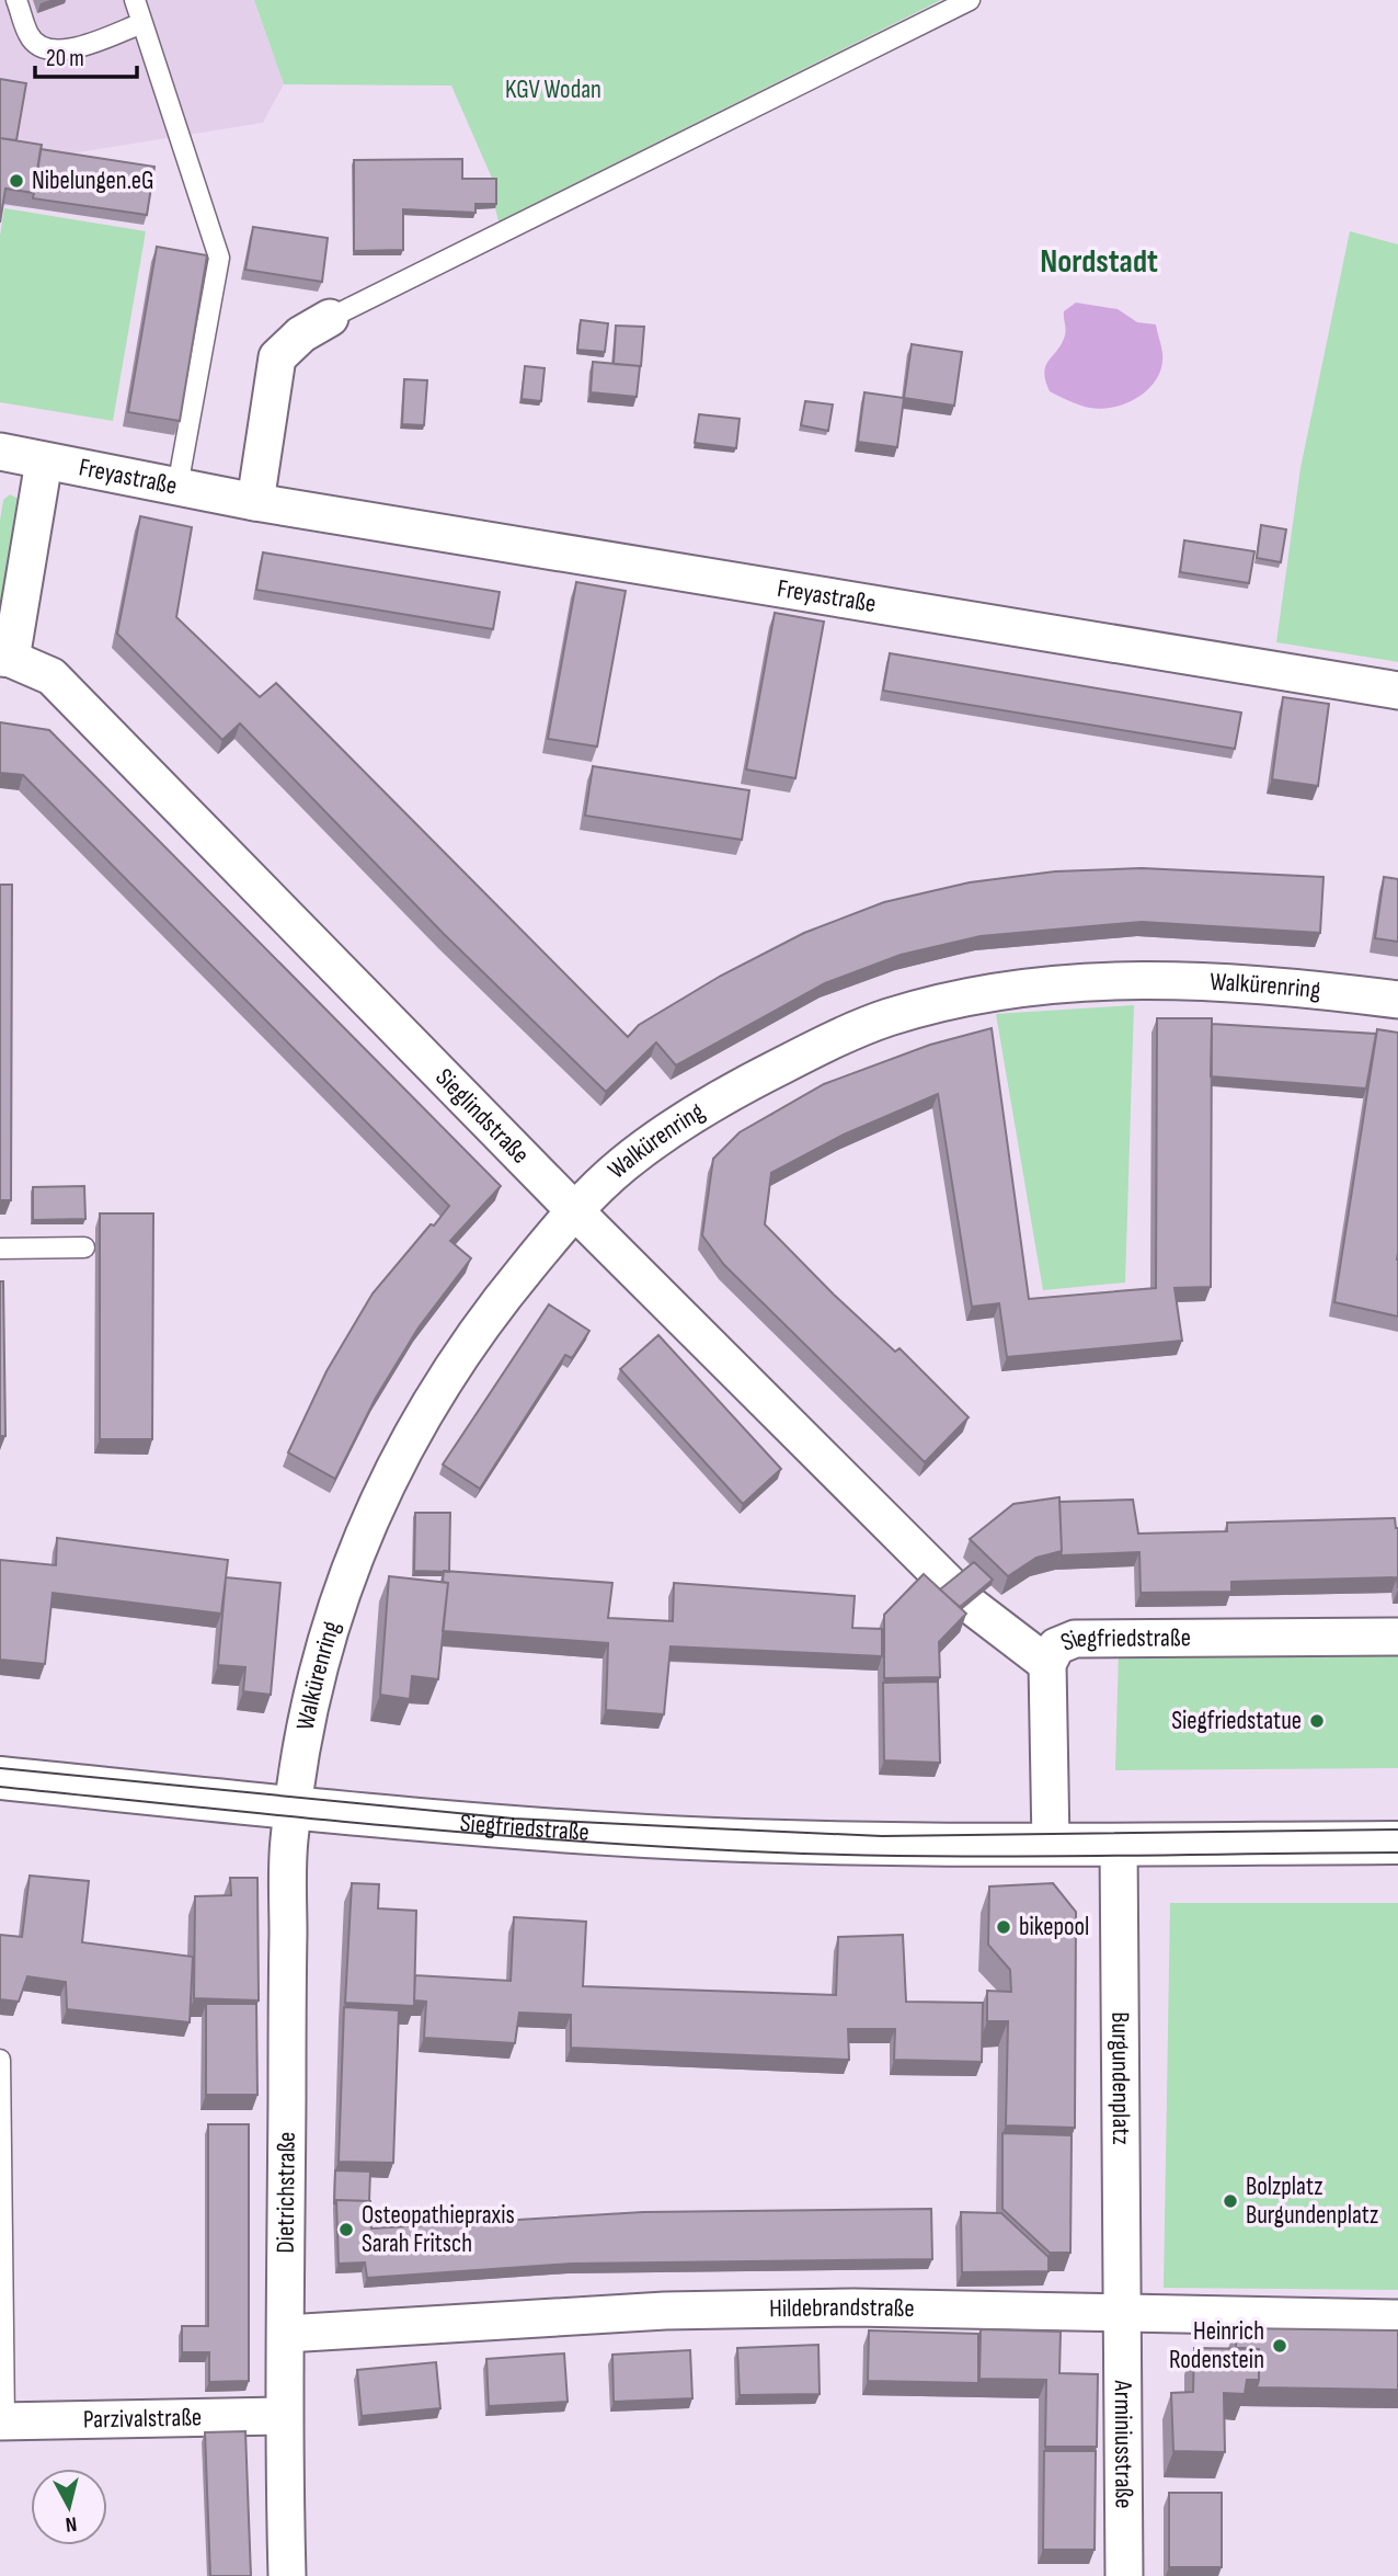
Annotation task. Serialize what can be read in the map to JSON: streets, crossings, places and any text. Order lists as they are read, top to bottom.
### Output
{
  "streets": {
    "street": [
      "Freyastraße",
      "Walkürenring",
      "Sieglindstraße",
      "Siegfriedstraße",
      "Burgundenplatz",
      "Dietrichstraße",
      "Hildebrandstraße",
      "Parzivalstraße",
      "Arminiusstraße"
    ]
  },
  "crossings": [
    ["Walkürenring", "Sieglindstraße"],
    ["Walkürenring", "Siegfriedstraße"],
    ["Walkürenring", "Dietrichstraße"],
    ["Sieglindstraße", "Siegfriedstraße"],
    ["Siegfriedstraße", "Burgundenplatz"],
    ["Siegfriedstraße", "Dietrichstraße"],
    ["Burgundenplatz", "Hildebrandstraße"],
    ["Burgundenplatz", "Arminiusstraße"],
    ["Dietrichstraße", "Hildebrandstraße"],
    ["Dietrichstraße", "Parzivalstraße"],
    ["Hildebrandstraße", "Arminiusstraße"]
  ],
  "districts": ["Nordstadt"],
  "parks": ["KGV Wodan"],
  "places": [
    "Nibelungen.eG",
    "Siegfriedstatue",
    "bikepool",
    "Bolzplatz Burgundenplatz",
    "Osteopathiepraxis Sarah Fritsch",
    "Heinrich Rodenstein"
  ],
  "scale_bar": "20 m",
  "north": "bottom"
}
